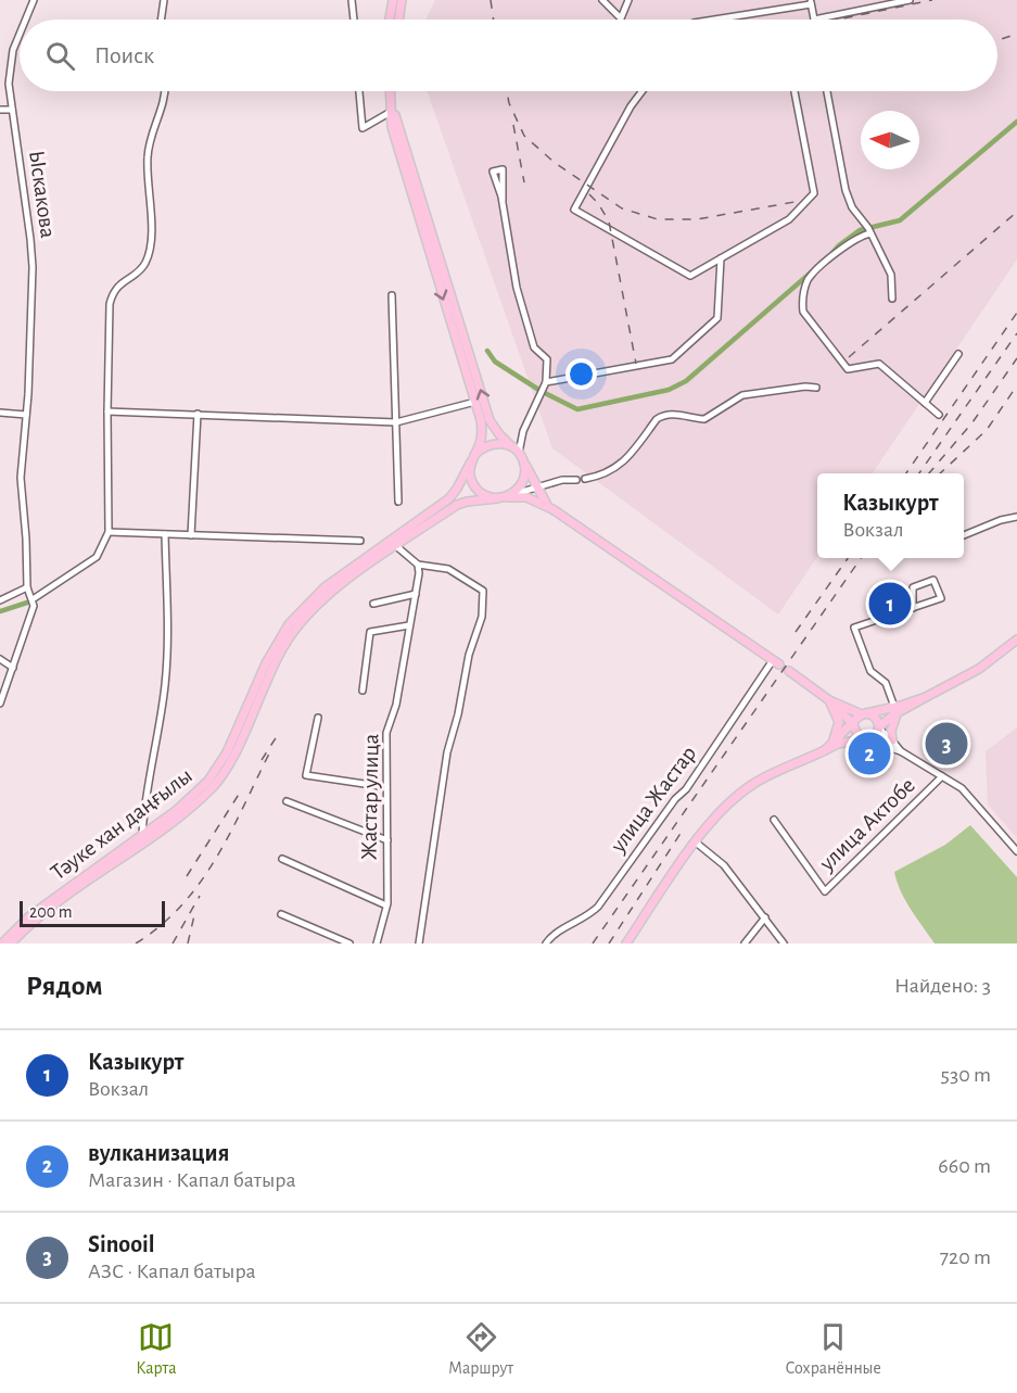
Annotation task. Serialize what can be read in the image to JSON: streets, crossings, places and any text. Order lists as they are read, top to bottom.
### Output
{
  "streets": {
    "main road": ["Тәуке хан даңғылы"],
    "street": [
      "Ыскакова",
      "Жастар улица",
      "улица Жастар",
      "улица Актобе"
    ]
  },
  "scale_bar": "200 m",
  "north": "left",
  "page": {
    "search": "Поиск",
    "popup": ["Казыкурт", "Вокзал"],
    "pins": ["1", "3", "2"],
    "scale": "200 m",
    "heading": ["Рядом", "Найдено: 3"],
    "list": [
      {
        "mark": "1",
        "name": "Казыкурт",
        "note": "Вокзал",
        "value": "530 m"
      },
      {
        "mark": "2",
        "name": "вулканизация",
        "note": "Магазин · Капал батыра",
        "value": "660 m"
      },
      {
        "mark": "3",
        "name": "Sinooil",
        "note": "АЗС · Капал батыра",
        "value": "720 m"
      }
    ],
    "nav": ["Карта", "Маршрут", "Сохранённые"]
  }
}
